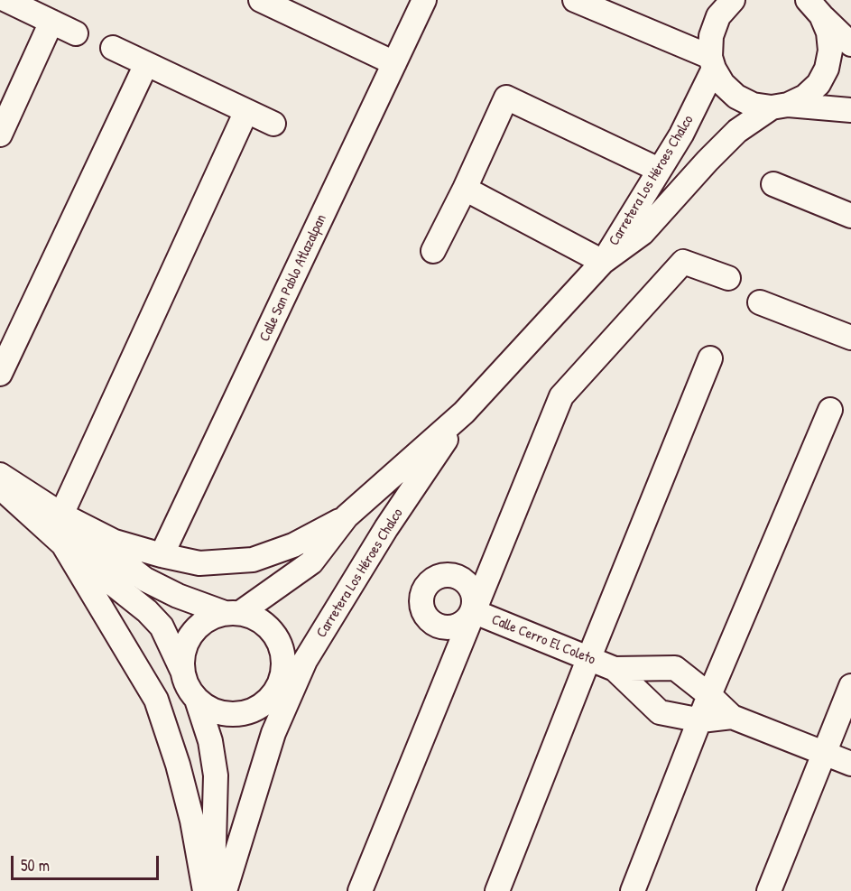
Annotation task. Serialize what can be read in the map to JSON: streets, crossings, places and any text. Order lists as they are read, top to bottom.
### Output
{
  "streets": {
    "street": ["Carretera Los Héroes Chalco", "Calle San Pablo Atlazalpan", "Calle Cerro El Coleto"]
  },
  "scale_bar": "50 m"
}
